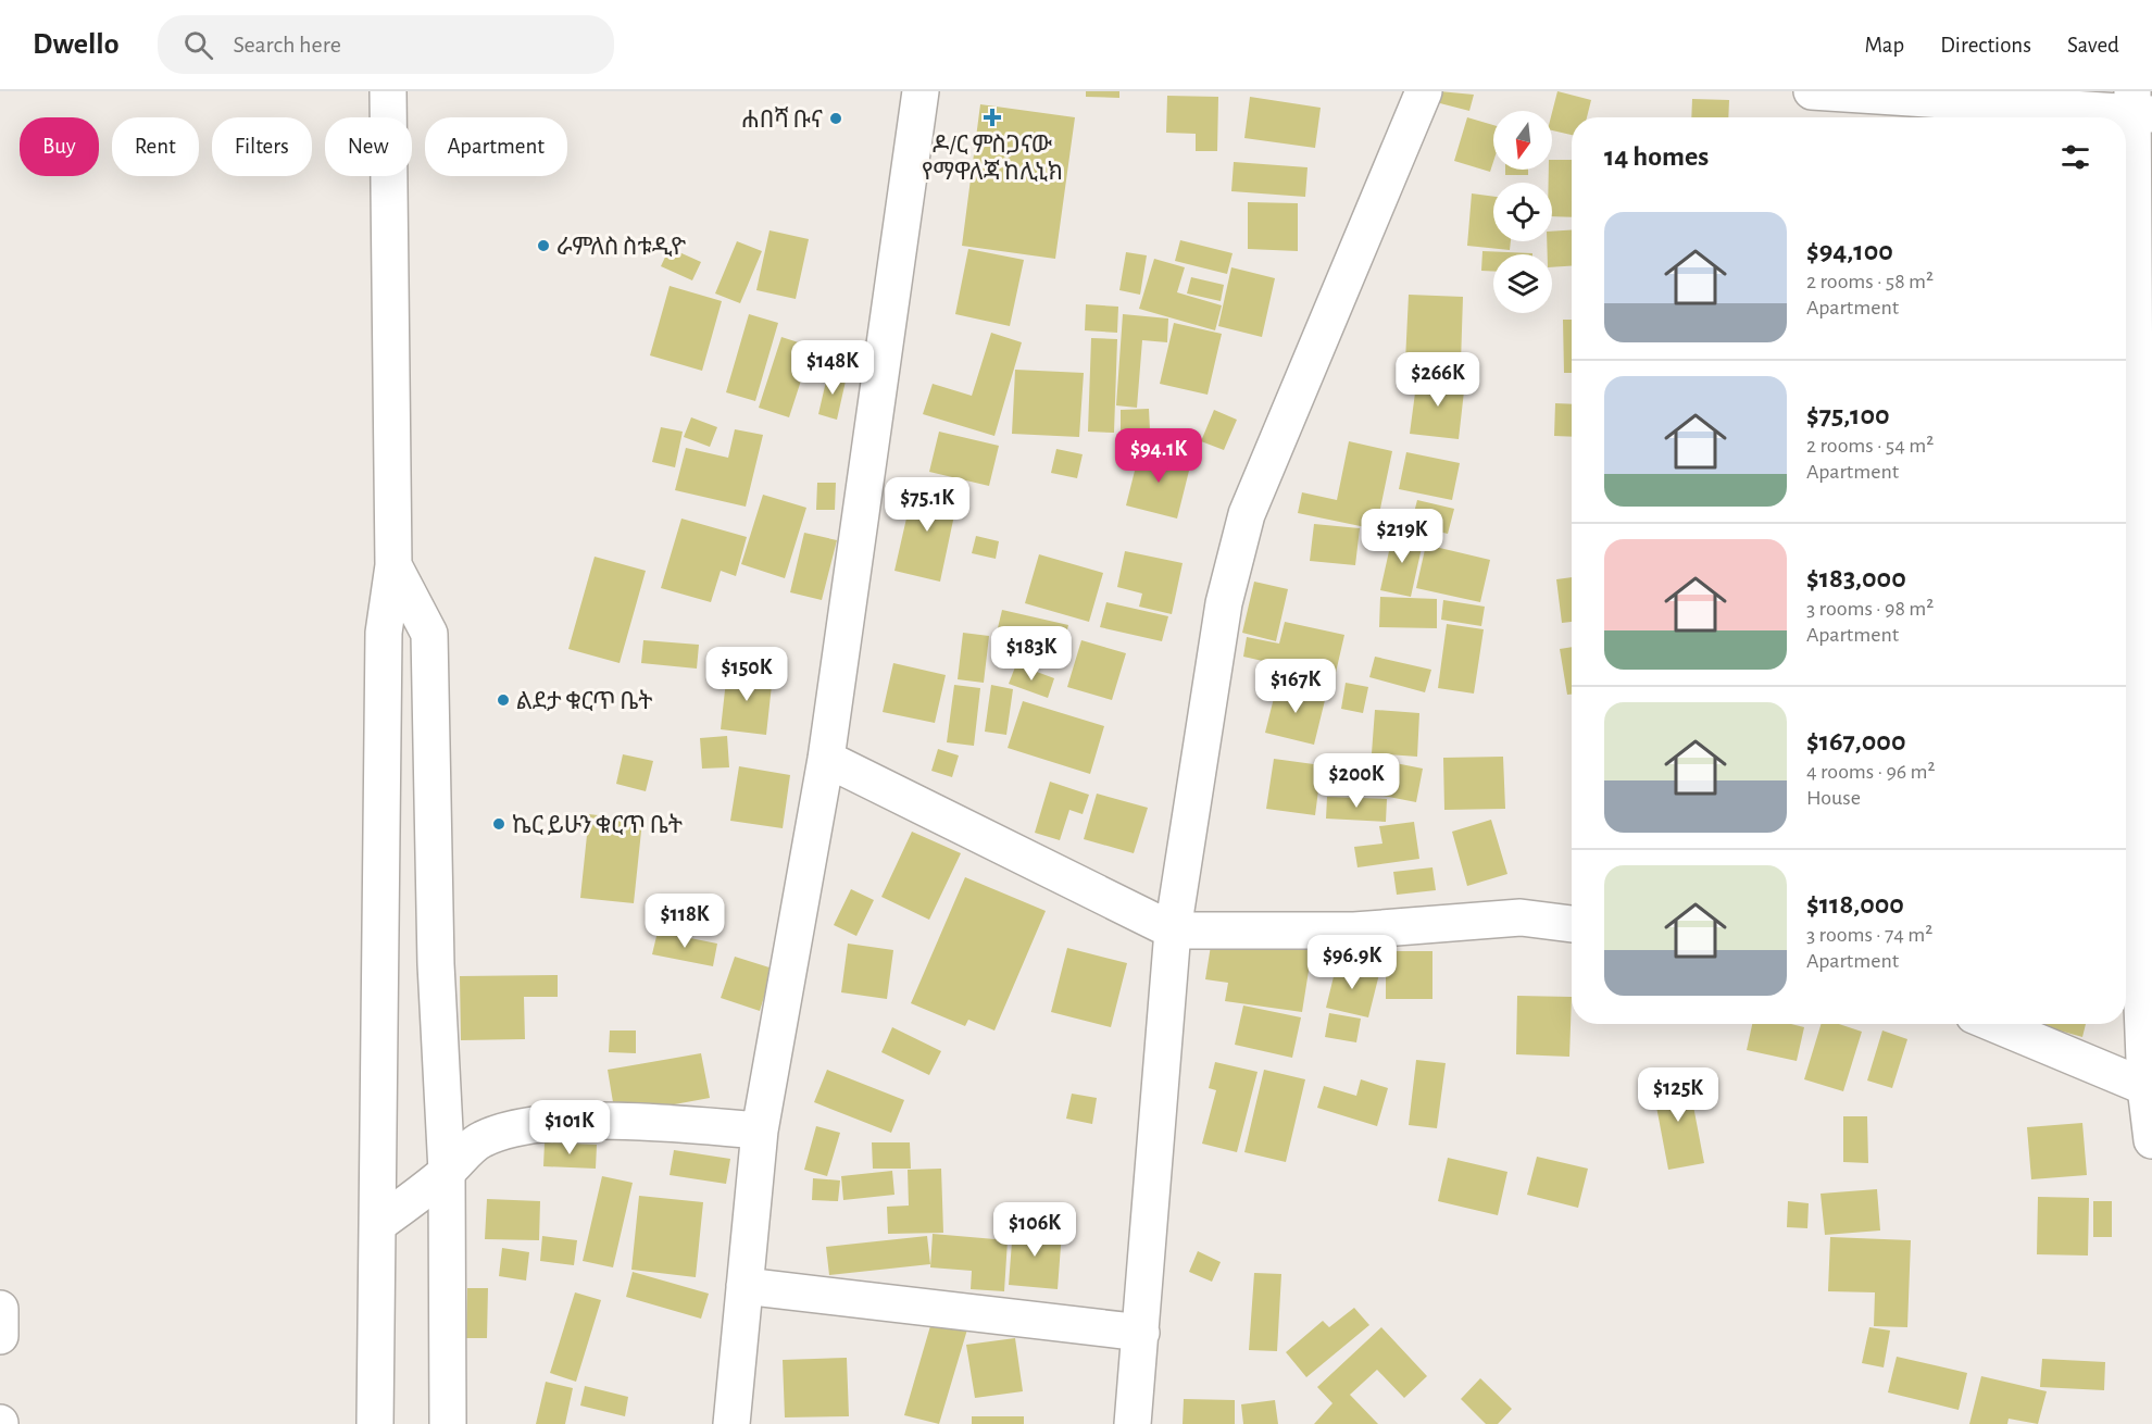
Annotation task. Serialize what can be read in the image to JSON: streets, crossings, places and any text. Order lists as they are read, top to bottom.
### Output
{
  "places": {
    "health": ["ዶ/ር ምስጋናው የማዋለጃ ከሊኒክ"],
    "other": [
      "ሐበሻ ቡና",
      "ራምለስ ስቱዲዮ",
      "ልደታ ቁርጥ ቤት",
      "ኬር ይሁን ቁርጥ ቤት"
    ]
  },
  "north": "bottom",
  "page": {
    "header": "Dwello",
    "search": "Search here",
    "nav": ["Map", "Directions", "Saved"],
    "chip": [
      "Buy",
      "Rent",
      "Filters",
      "New",
      "Apartment"
    ],
    "heading": "14 homes",
    "list": [
      {
        "name": "$94,100",
        "note": "2 rooms · 58 m² · Apartment"
      },
      {
        "name": "$75,100",
        "note": "2 rooms · 54 m² · Apartment"
      },
      {
        "name": "$183,000",
        "note": "3 rooms · 98 m² · Apartment"
      },
      {
        "name": "$167,000",
        "note": "4 rooms · 96 m² · House"
      },
      {
        "name": "$118,000",
        "note": "3 rooms · 74 m² · Apartment"
      }
    ],
    "price": [
      "$148K",
      "$266K",
      "$94.1K",
      "$75.1K",
      "$219K",
      "$183K",
      "$150K",
      "$167K",
      "$200K",
      "$118K",
      "$96.9K",
      "$125K",
      "$101K",
      "$106K"
    ]
  }
}
